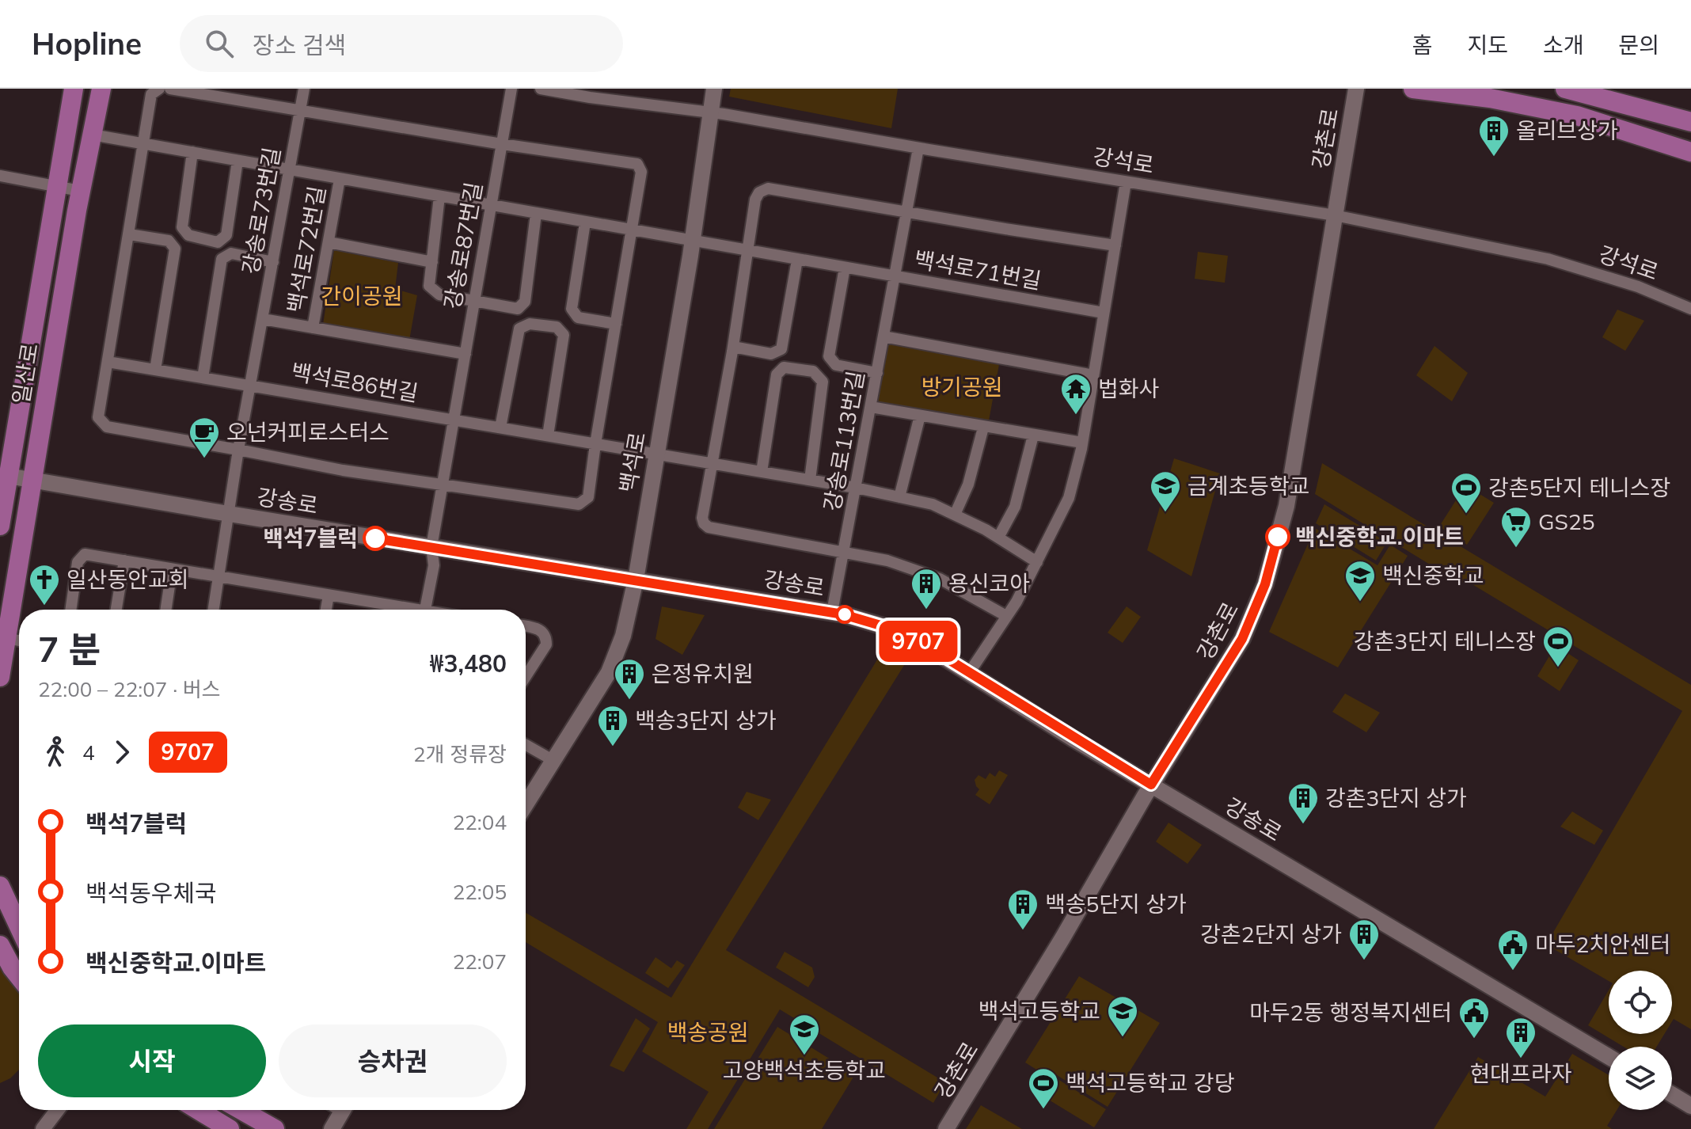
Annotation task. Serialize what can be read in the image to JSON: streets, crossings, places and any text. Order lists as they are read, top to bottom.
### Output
{
  "streets": {
    "main road": [
      "강촌로",
      "일산로",
      "백석로",
      "강송로"
    ],
    "street": [
      "강석로",
      "강송로73번길",
      "강송로87번길",
      "백석로72번길",
      "백석로71번길",
      "백석로86번길",
      "강송로113번길"
    ]
  },
  "crossings": [
    ["강촌로", "강석로"],
    ["강촌로", "강송로"],
    ["강석로", "강송로113번길"],
    ["강석로", "백석로"],
    ["강송로73번길", "백석로72번길"],
    ["강송로73번길", "백석로86번길"],
    ["강송로73번길", "강송로"],
    ["강송로87번길", "백석로72번길"],
    ["강송로87번길", "백석로86번길"],
    ["강송로87번길", "강송로"],
    ["백석로72번길", "백석로71번길"],
    ["백석로72번길", "일산로"],
    ["백석로72번길", "백석로"],
    ["백석로71번길", "강송로113번길"],
    ["백석로71번길", "백석로"],
    ["일산로", "강송로"],
    ["백석로86번길", "강송로113번길"],
    ["백석로86번길", "백석로"],
    ["강송로113번길", "강송로"],
    ["백석로", "강송로"]
  ],
  "parks": ["간이공원", "방기공원", "백송공원"],
  "places": {
    "building": [
      "올리브상가",
      "용신코아",
      "은정유치원",
      "백송3단지 상가",
      "강촌3단지 상가",
      "백송5단지 상가",
      "강촌2단지 상가",
      "현대프라자"
    ],
    "temple": ["법화사"],
    "cafe": ["오넌커피로스터스"],
    "school or university": [
      "금계초등학교",
      "백신중학교",
      "백석고등학교",
      "고양백석초등학교"
    ],
    "sports": ["강촌5단지 테니스장", "강촌3단지 테니스장", "백석고등학교 강당"],
    "other": ["백신중학교.이마트", "백석7블럭"],
    "supermarket": ["GS25"],
    "church": ["일산동안교회"],
    "public building": ["마두2치안센터", "마두2동 행정복지센터"]
  },
  "lines": ["bus line 9707"],
  "page": {
    "header": "Hopline",
    "search": "장소 검색",
    "nav": [
      "홈",
      "지도",
      "소개",
      "문의"
    ],
    "on_map": "9707",
    "heading": ["7 분", "22:00 – 22:07 · 버스", "₩3,480"],
    "legs": ["4", "9707", "2개 정류장"],
    "list": [
      {
        "name": "백석7블럭",
        "value": "22:04"
      },
      {
        "name": "백석동우체국",
        "value": "22:05"
      },
      {
        "name": "백신중학교.이마트",
        "value": "22:07"
      }
    ],
    "buttons": ["시작", "승차권"]
  }
}
